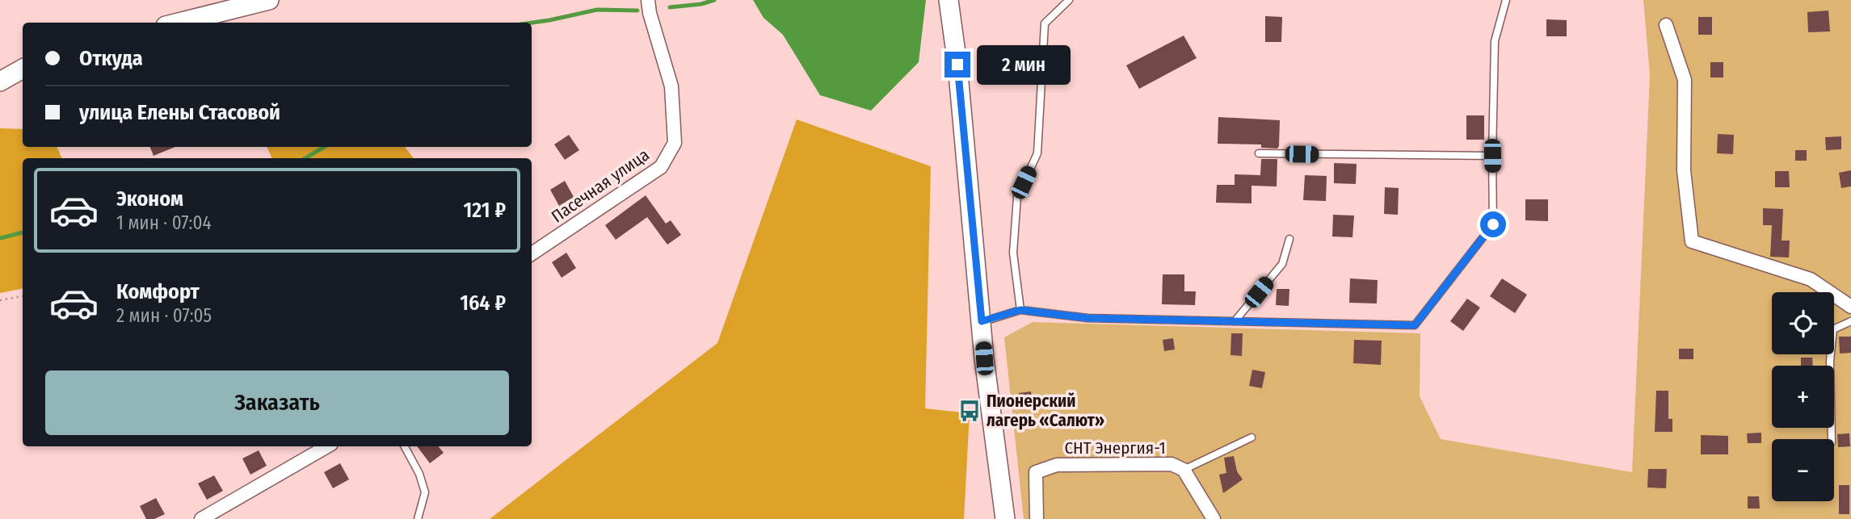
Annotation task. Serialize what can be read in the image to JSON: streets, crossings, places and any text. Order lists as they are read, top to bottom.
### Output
{
  "streets": {
    "street": ["Пасечная улица", "СНТ Энергия-1"]
  },
  "places": {
    "bus stop": ["Пионерский лагерь «Салют»"]
  },
  "page": {
    "banner": ["Откуда", "улица Елены Стасовой"],
    "bubble": "2 мин",
    "list": [
      {
        "name": "Эконом",
        "note": "1 мин · 07:04",
        "value": "121 ₽"
      },
      {
        "name": "Комфорт",
        "note": "2 мин · 07:05",
        "value": "164 ₽"
      }
    ],
    "map_buttons": ["+", "−"],
    "buttons": "Заказать"
  }
}
